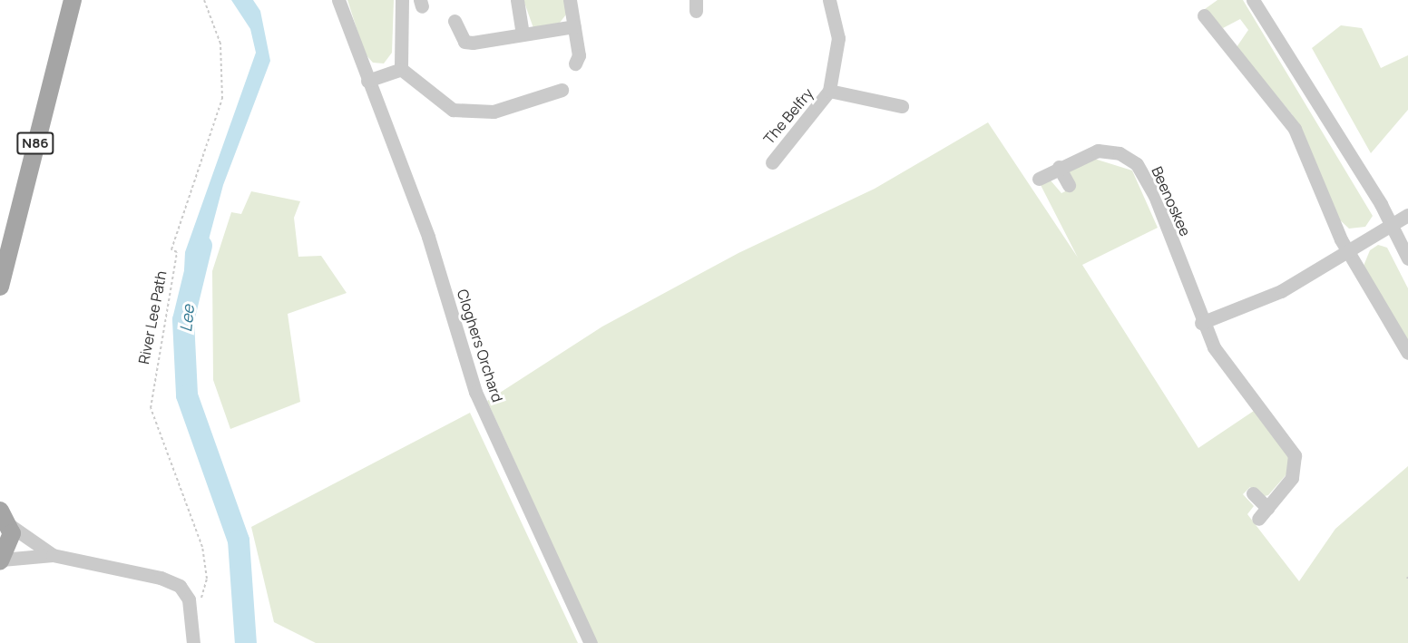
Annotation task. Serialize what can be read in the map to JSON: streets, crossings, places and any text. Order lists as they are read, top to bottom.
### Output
{
  "streets": {
    "main road": ["N86"],
    "street": ["The Belfry", "Beenoskee", "Cloghers Orchard"],
    "path": ["River Lee Path"]
  },
  "water": ["Lee"]
}
